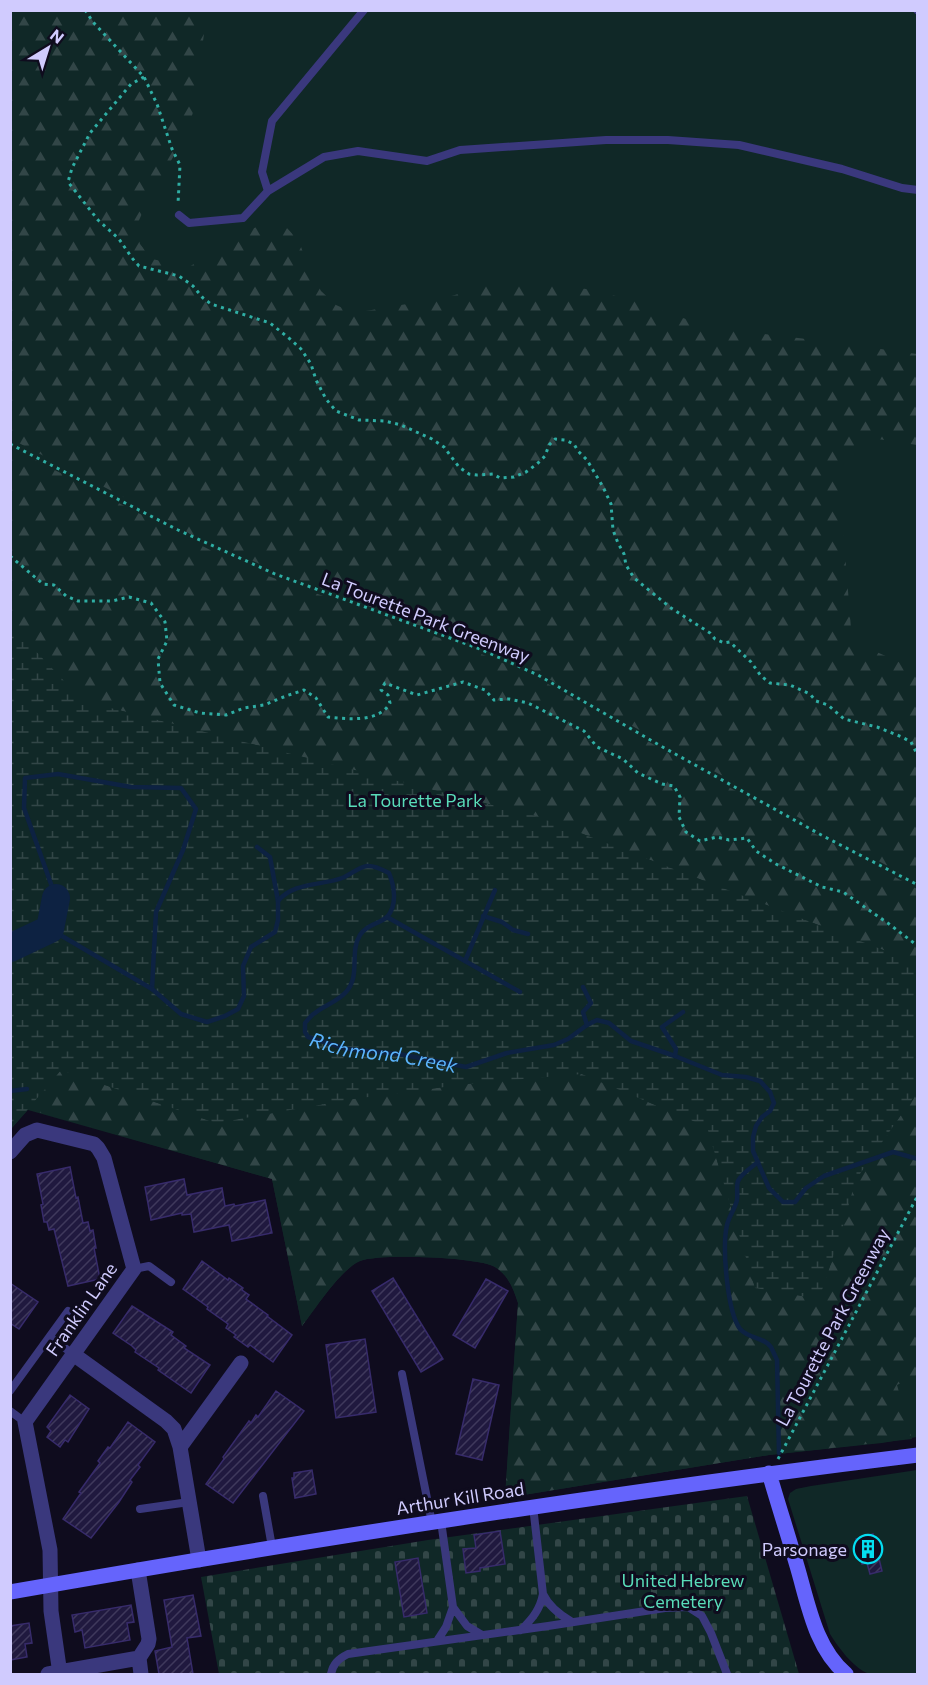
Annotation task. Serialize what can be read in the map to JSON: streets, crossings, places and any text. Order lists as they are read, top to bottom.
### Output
{
  "streets": {
    "street": ["Franklin Lane", "Arthur Kill Road"],
    "path": ["La Tourette Park Greenway"]
  },
  "crossings": [
    ["La Tourette Park Greenway", "Arthur Kill Road"]
  ],
  "water": ["Richmond Creek"],
  "parks": ["La Tourette Park", "United Hebrew Cemetery"],
  "places": {
    "building": ["Parsonage"]
  },
  "north": "top right"
}
